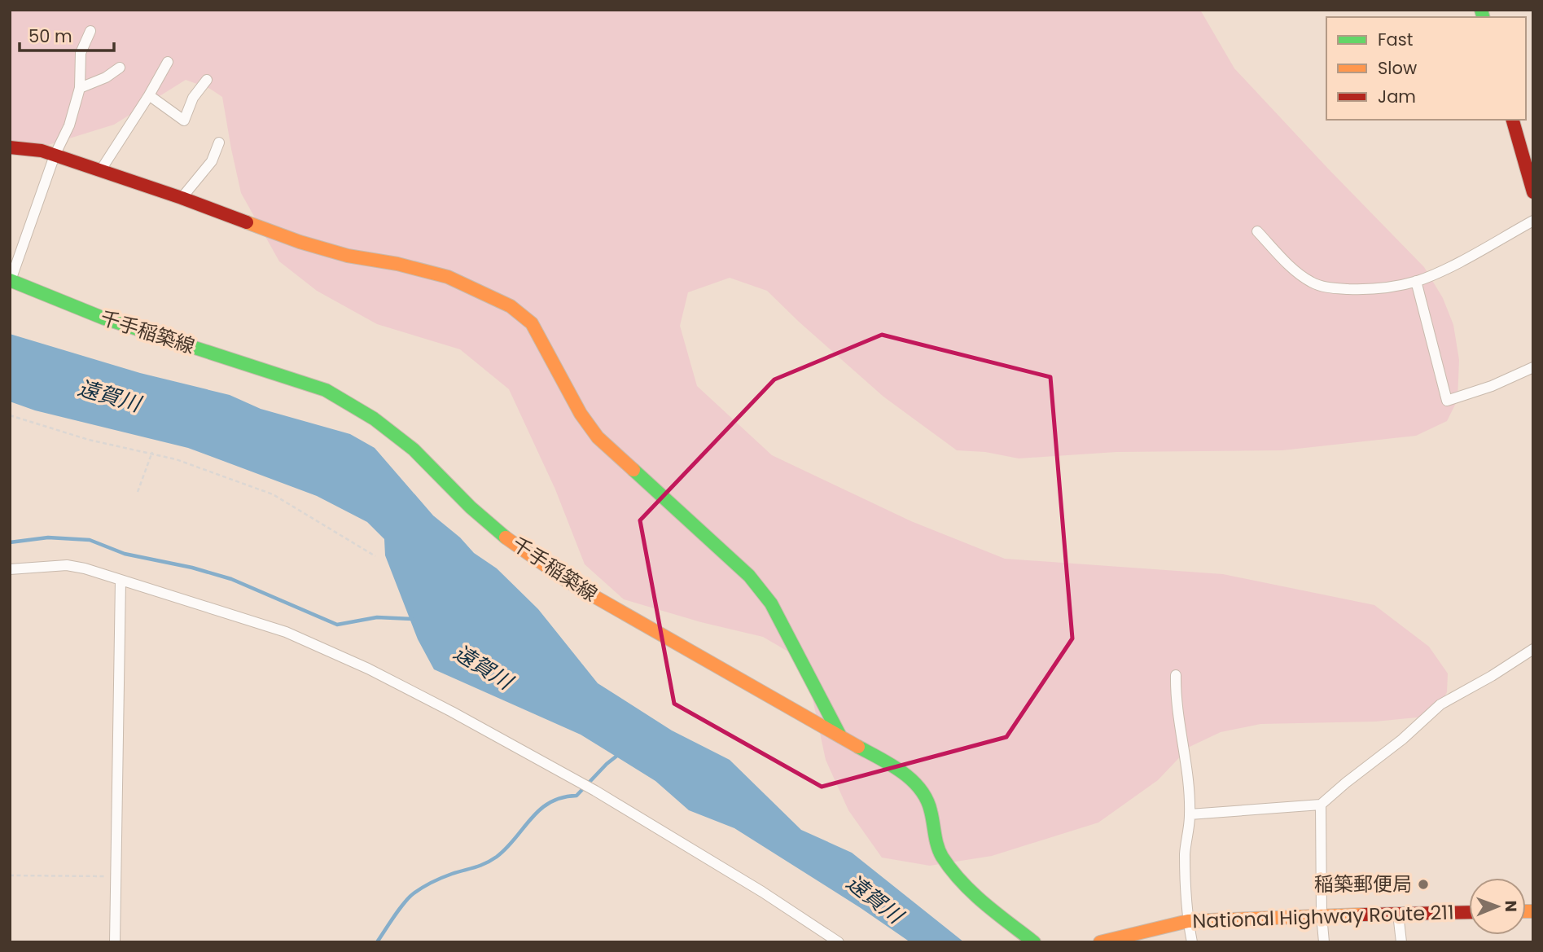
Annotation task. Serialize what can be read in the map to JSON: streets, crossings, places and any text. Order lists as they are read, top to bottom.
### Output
{
  "streets": {
    "main road": ["千手稲築線", "National Highway Route 211"]
  },
  "water": ["遠賀川"],
  "places": ["稲築郵便局"],
  "legend": ["Fast", "Slow", "Jam"],
  "scale_bar": "50 m",
  "north": "right"
}
